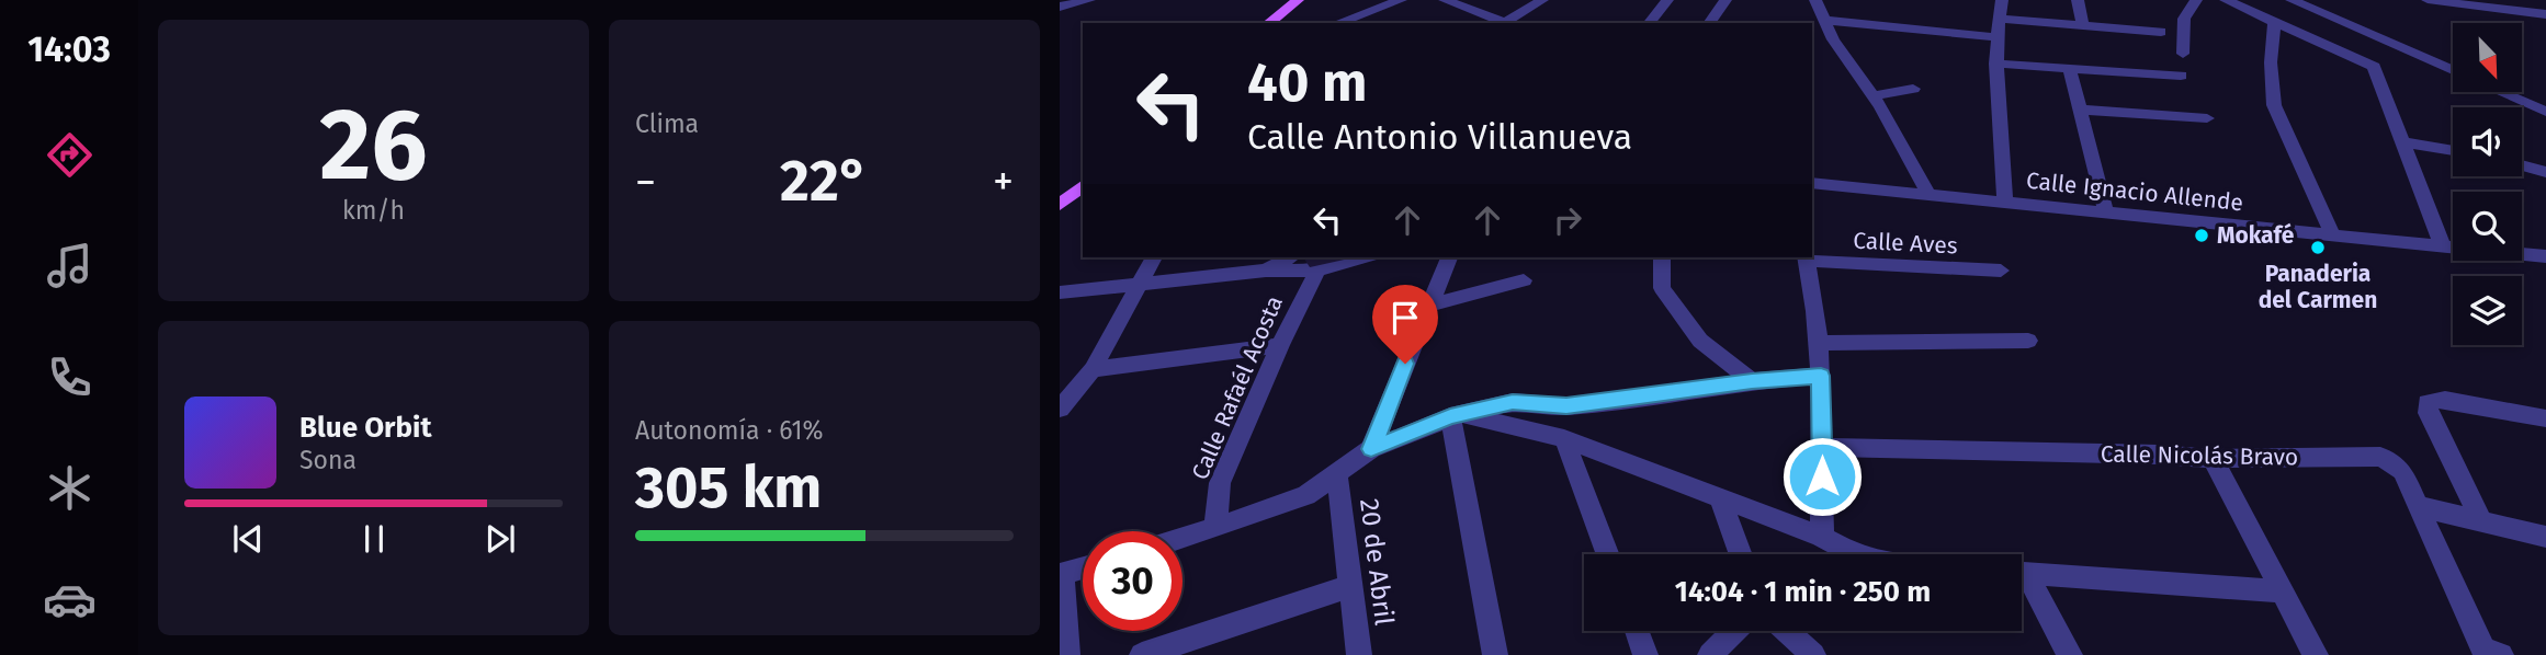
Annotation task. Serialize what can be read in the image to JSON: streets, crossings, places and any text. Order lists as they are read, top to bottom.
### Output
{
  "streets": {
    "street": [
      "Calle Ignacio Allende",
      "Calle Aves",
      "Calle Rafaél Acosta",
      "Calle Nicolás Bravo",
      "20 de Abril"
    ]
  },
  "places": ["Mokafé", "Panaderia del Carmen"],
  "north": "bottom right",
  "page": {
    "tabs": "14:03",
    "tile": [
      ["26", "km/h"],
      "Clima",
      ["Autonomía · 61%", "305 km"]
    ],
    "turn": ["40 m", "Calle Antonio Villanueva"],
    "heat": ["−", "22°", "+"],
    "song": ["Blue Orbit", "Sona"],
    "limit": "30",
    "trip": "14:04 · 1 min · 250 m"
  }
}
